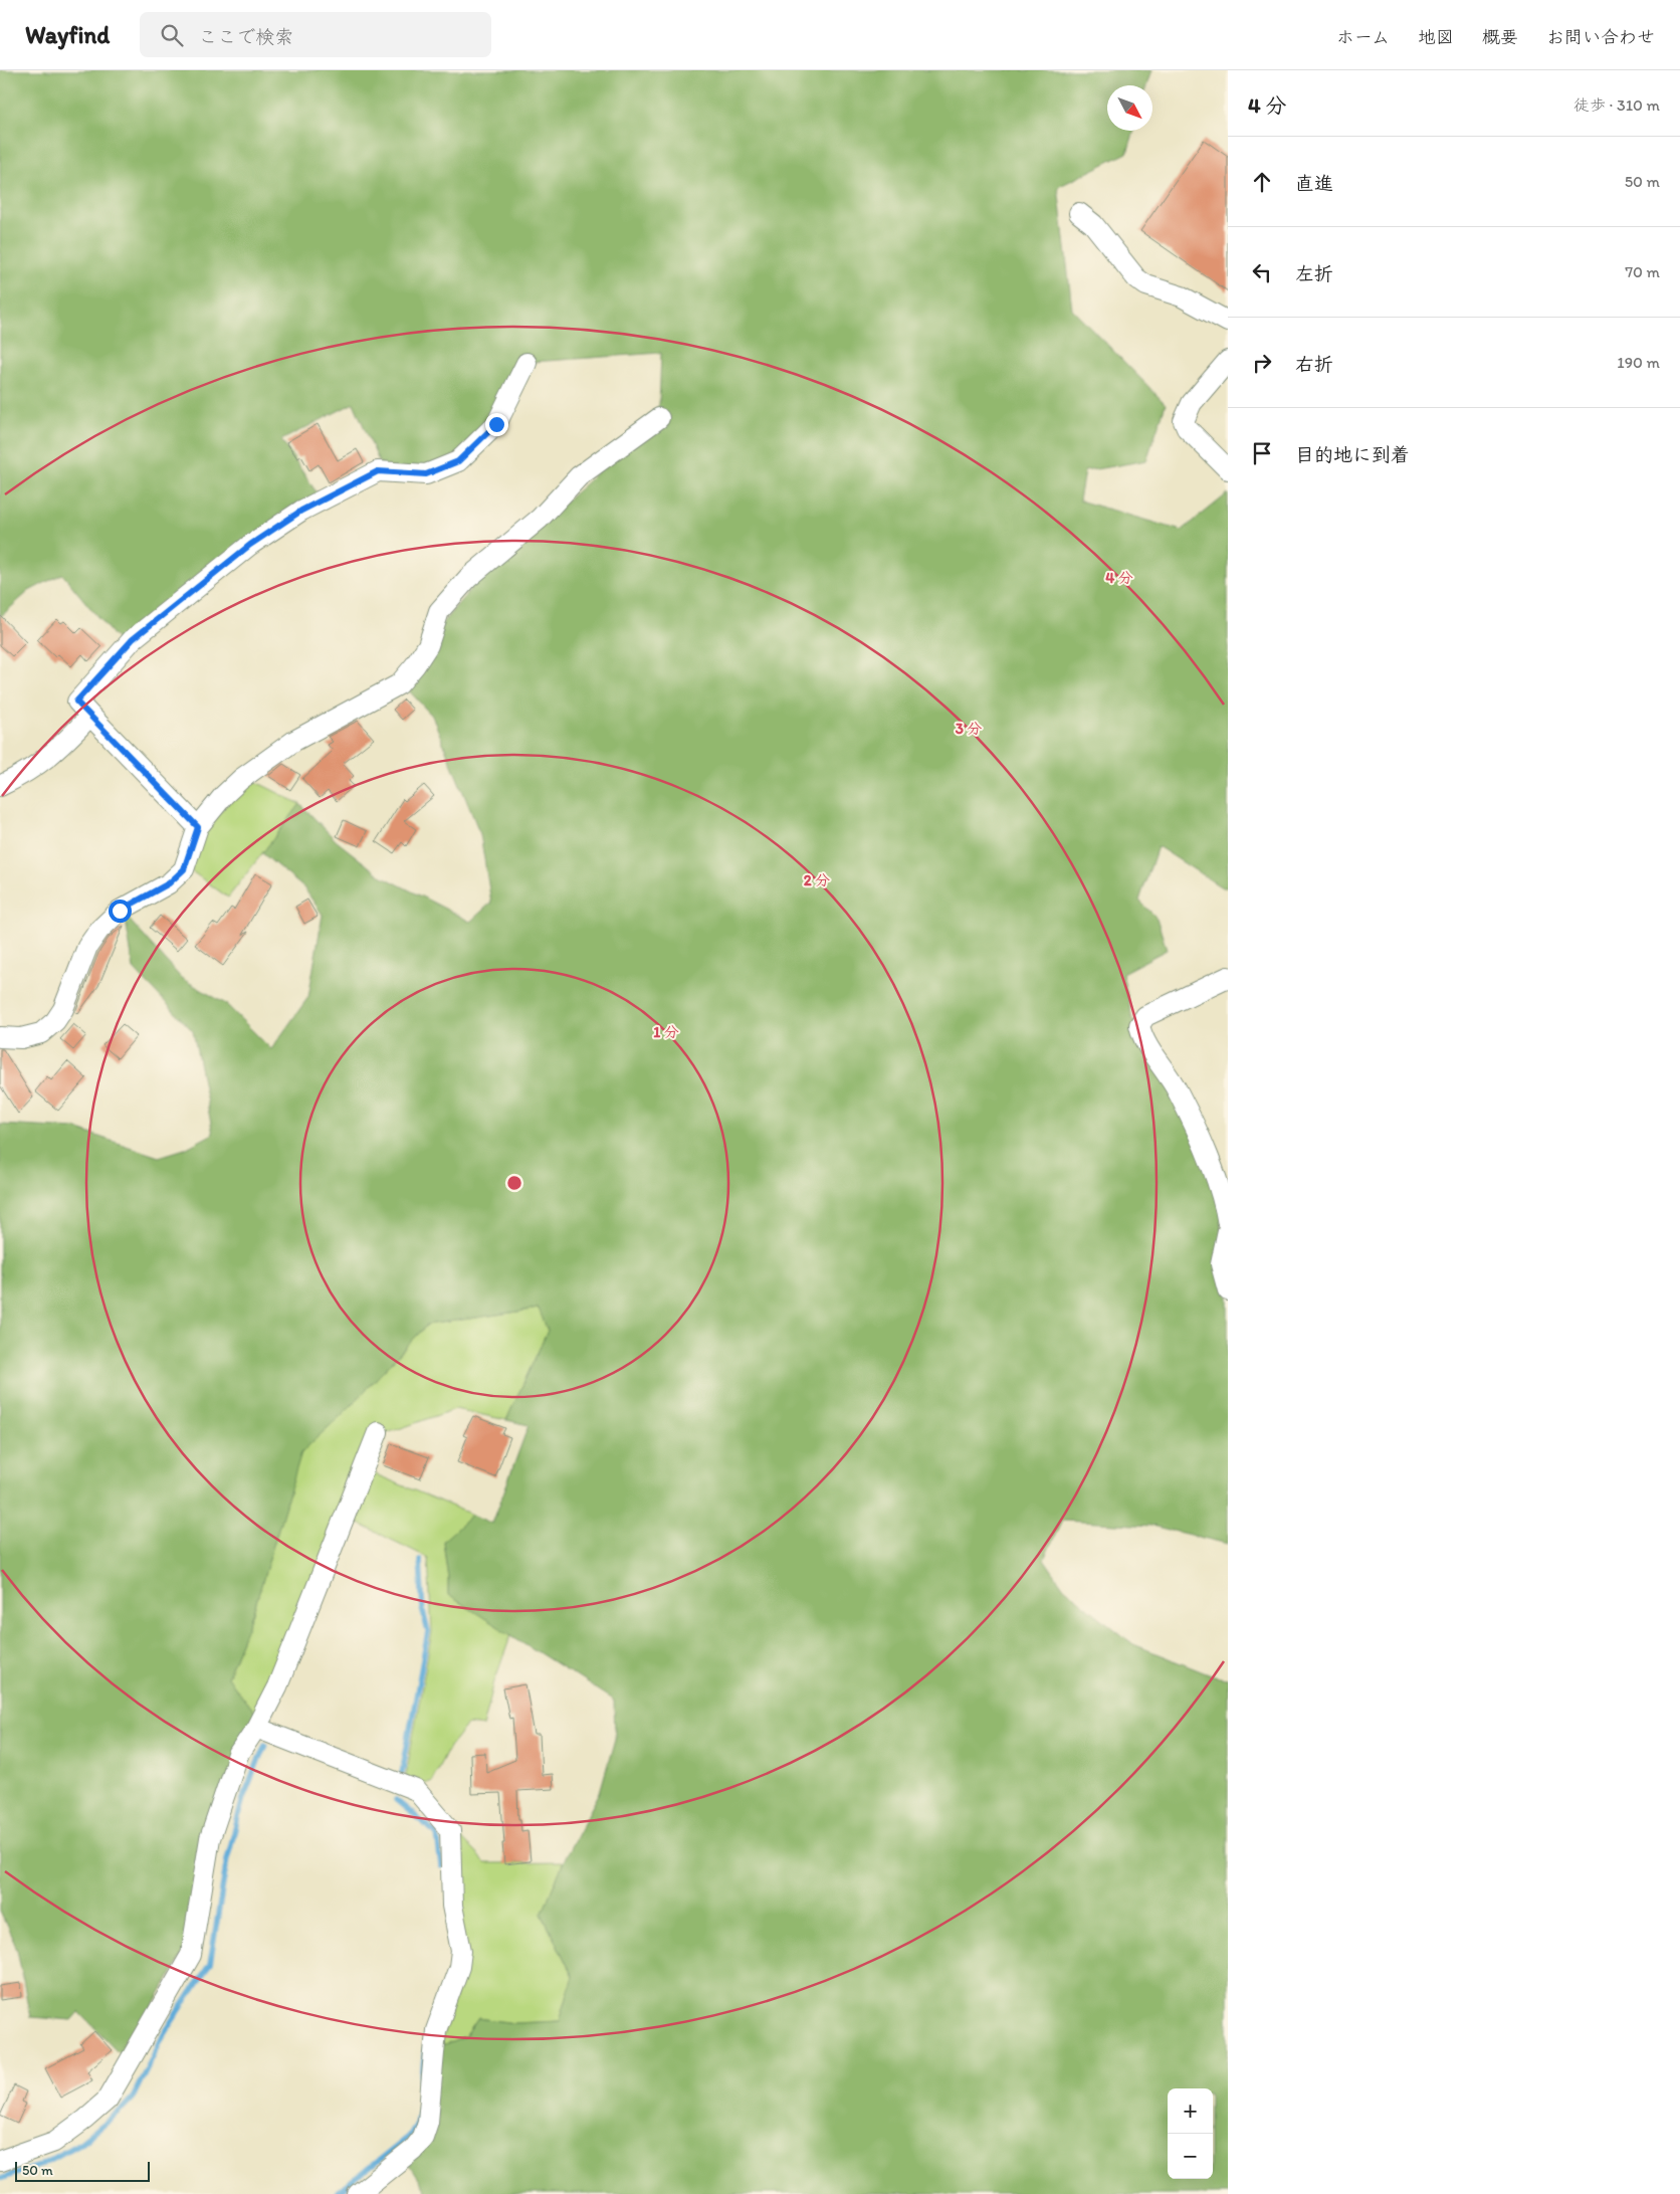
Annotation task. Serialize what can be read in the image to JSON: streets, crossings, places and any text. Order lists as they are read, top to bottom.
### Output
{
  "scale_bar": "50 m",
  "north": "bottom right",
  "page": {
    "header": "Wayfind",
    "search": "ここで検索",
    "nav": [
      "ホーム",
      "地図",
      "概要",
      "お問い合わせ"
    ],
    "heading": ["4 分", "徒歩 · 310 m"],
    "list": [
      ["直進", "50 m"],
      ["左折", "70 m"],
      ["右折", "190 m"],
      "目的地に到着"
    ],
    "map_buttons": ["+", "−"],
    "scale": "50 m"
  },
  "rings": [
    "4 分",
    "3 分",
    "2 分",
    "1 分"
  ]
}
